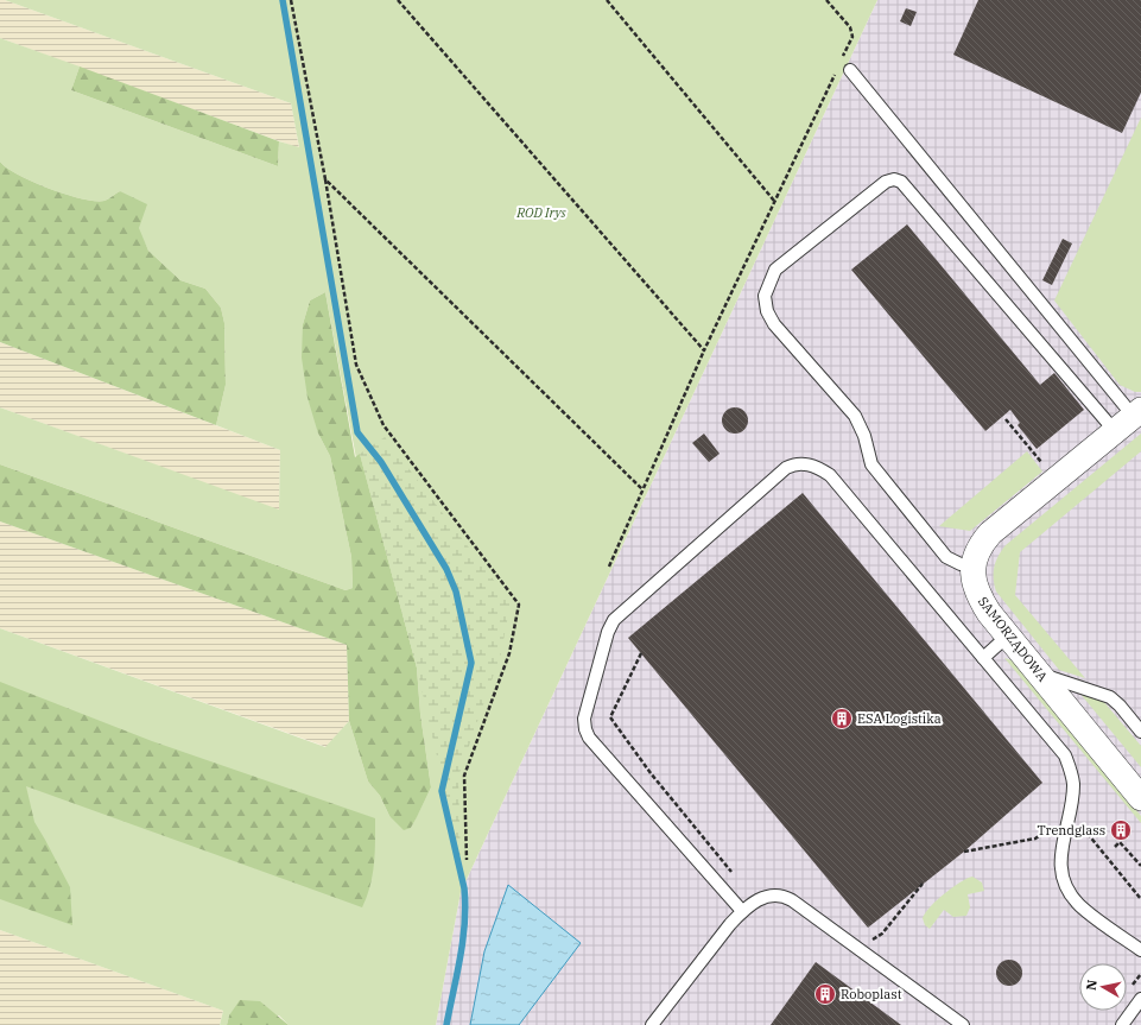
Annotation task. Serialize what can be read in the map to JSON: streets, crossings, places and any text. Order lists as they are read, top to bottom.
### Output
{
  "streets": {
    "street": ["SAMORZĄDOWA"]
  },
  "parks": ["ROD Irys"],
  "places": {
    "building": ["ESA Logistika", "Trendglass", "Roboplast"]
  },
  "north": "left"
}
